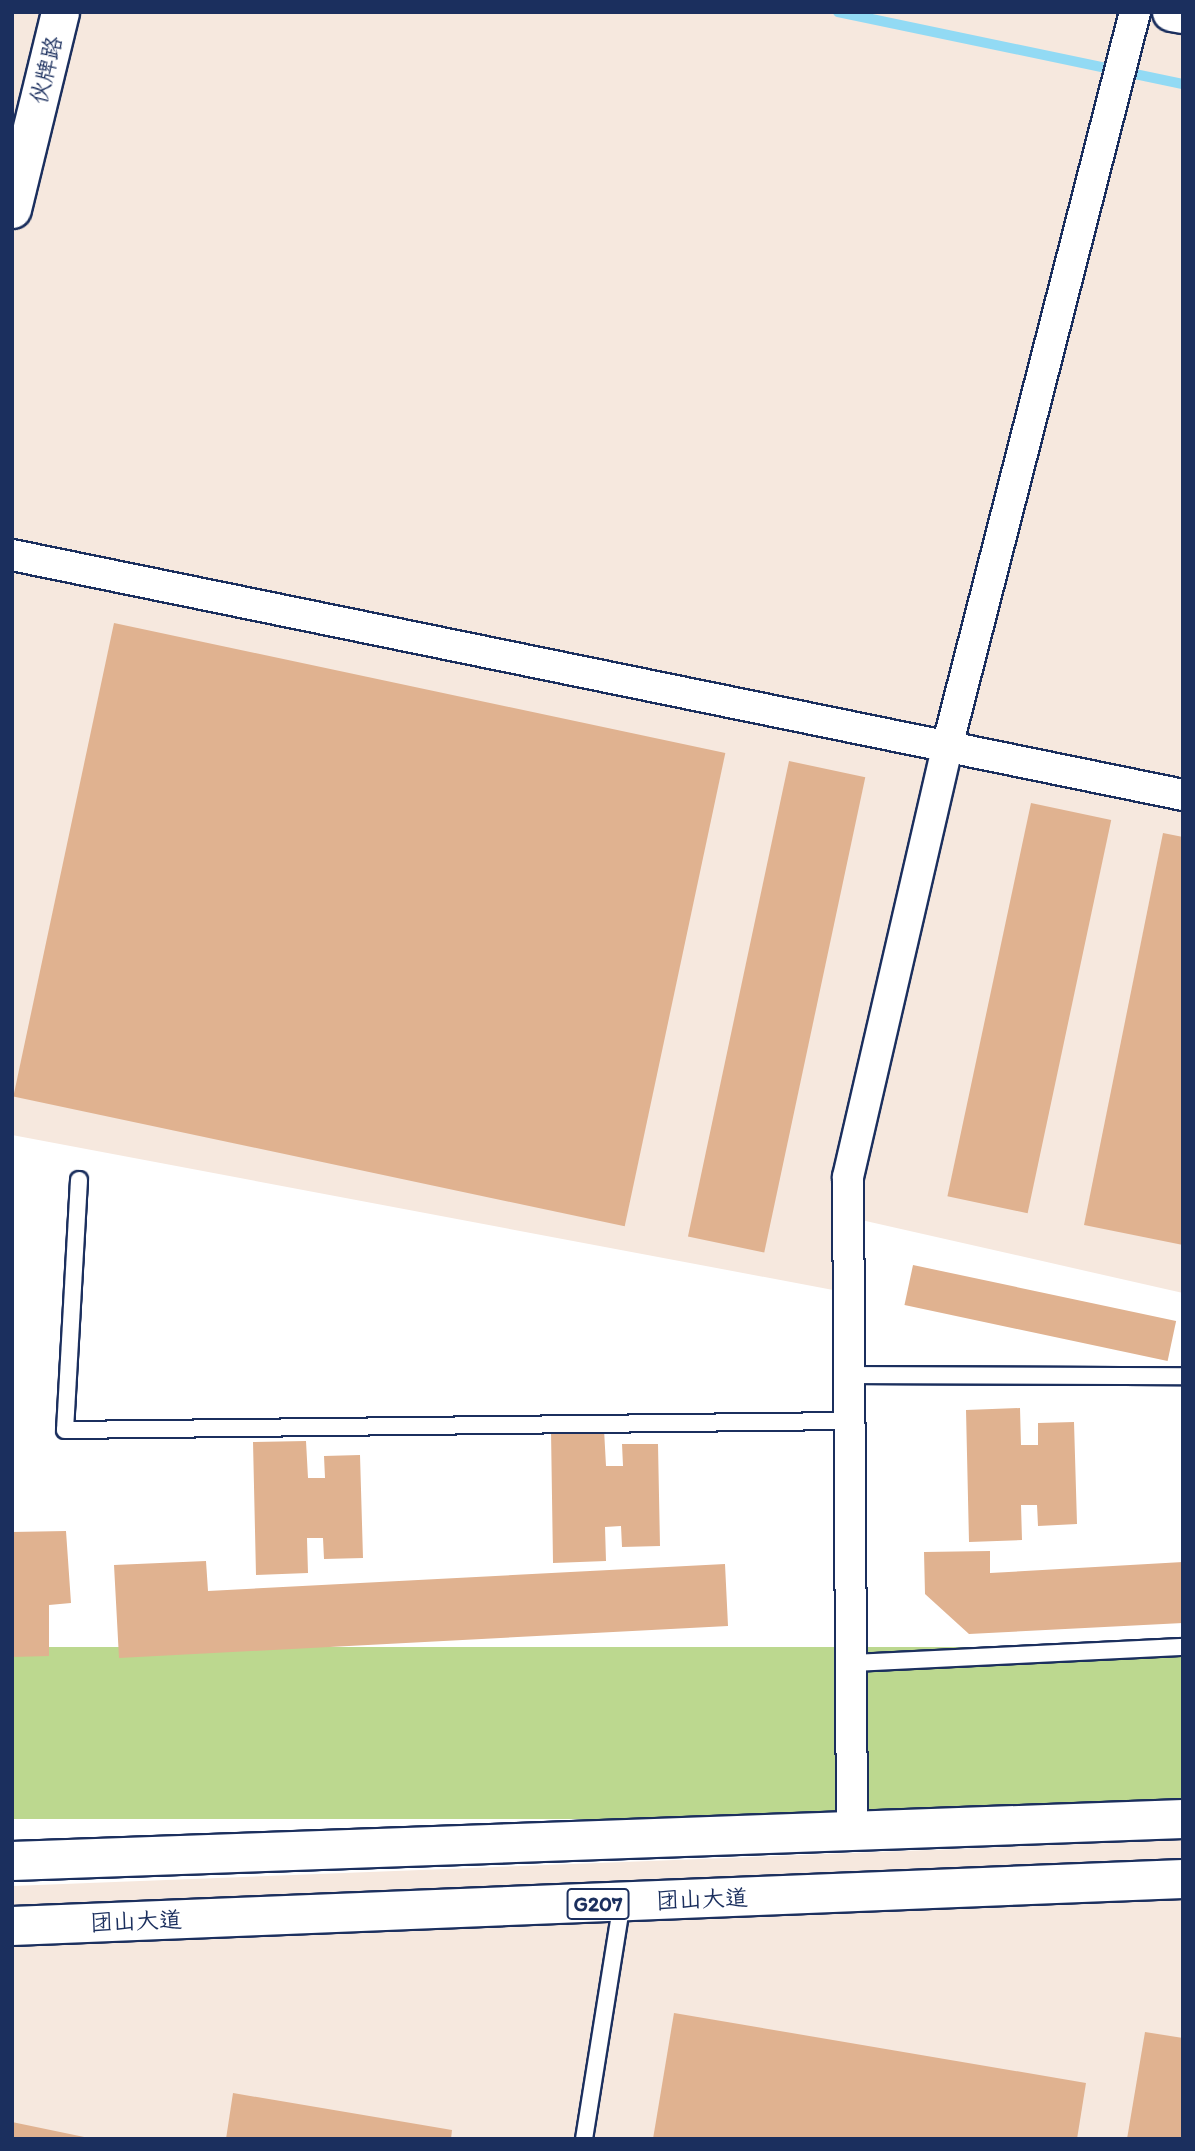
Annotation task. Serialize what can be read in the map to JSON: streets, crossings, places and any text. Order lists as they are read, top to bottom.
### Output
{
  "streets": {
    "main road": ["团山大道", "G207"],
    "street": ["伙牌路"]
  }
}
